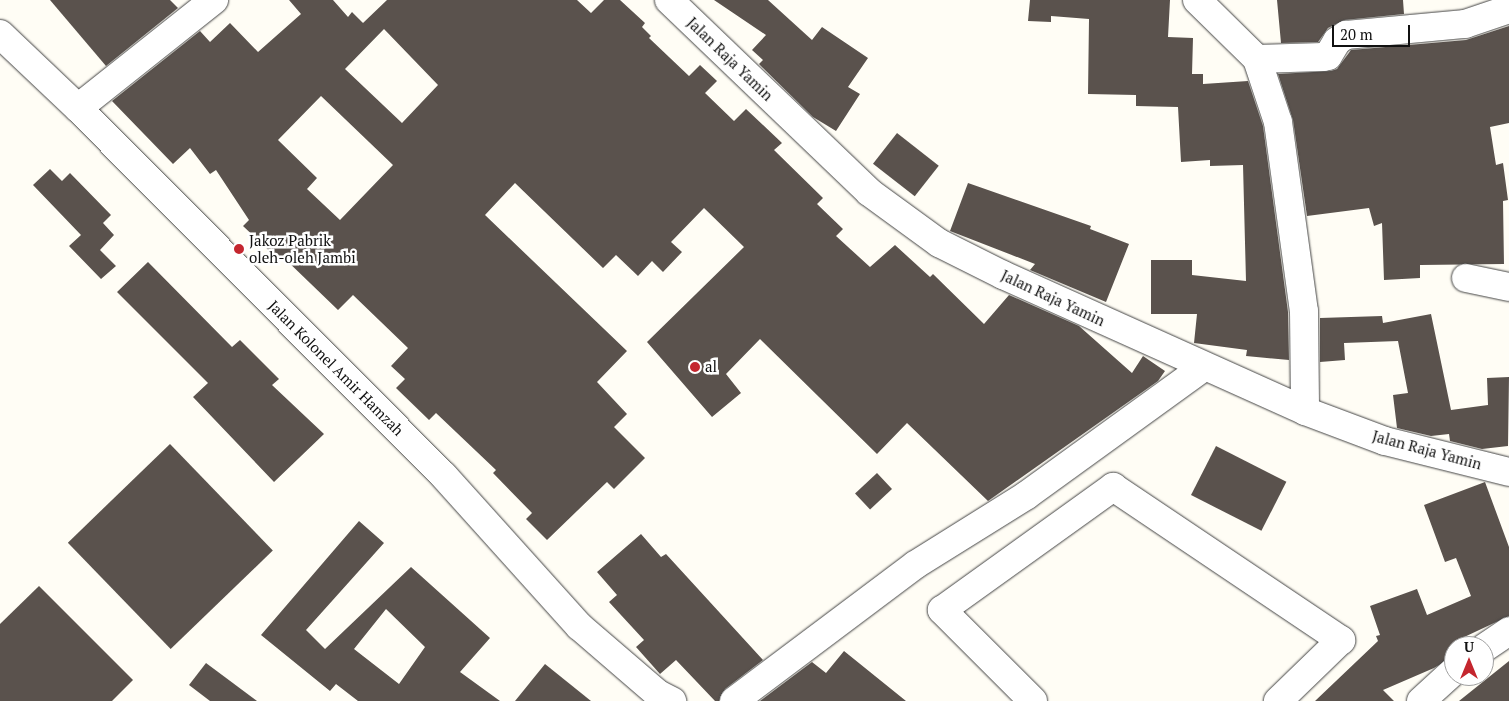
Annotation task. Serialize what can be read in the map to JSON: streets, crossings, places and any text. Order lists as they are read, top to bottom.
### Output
{
  "streets": {
    "street": ["Jalan Raja Yamin", "Jalan Kolonel Amir Hamzah"]
  },
  "places": ["Jakoz Pabrik oleh-oleh Jambi", "al"],
  "scale_bar": "20 m",
  "north": "top"
}
